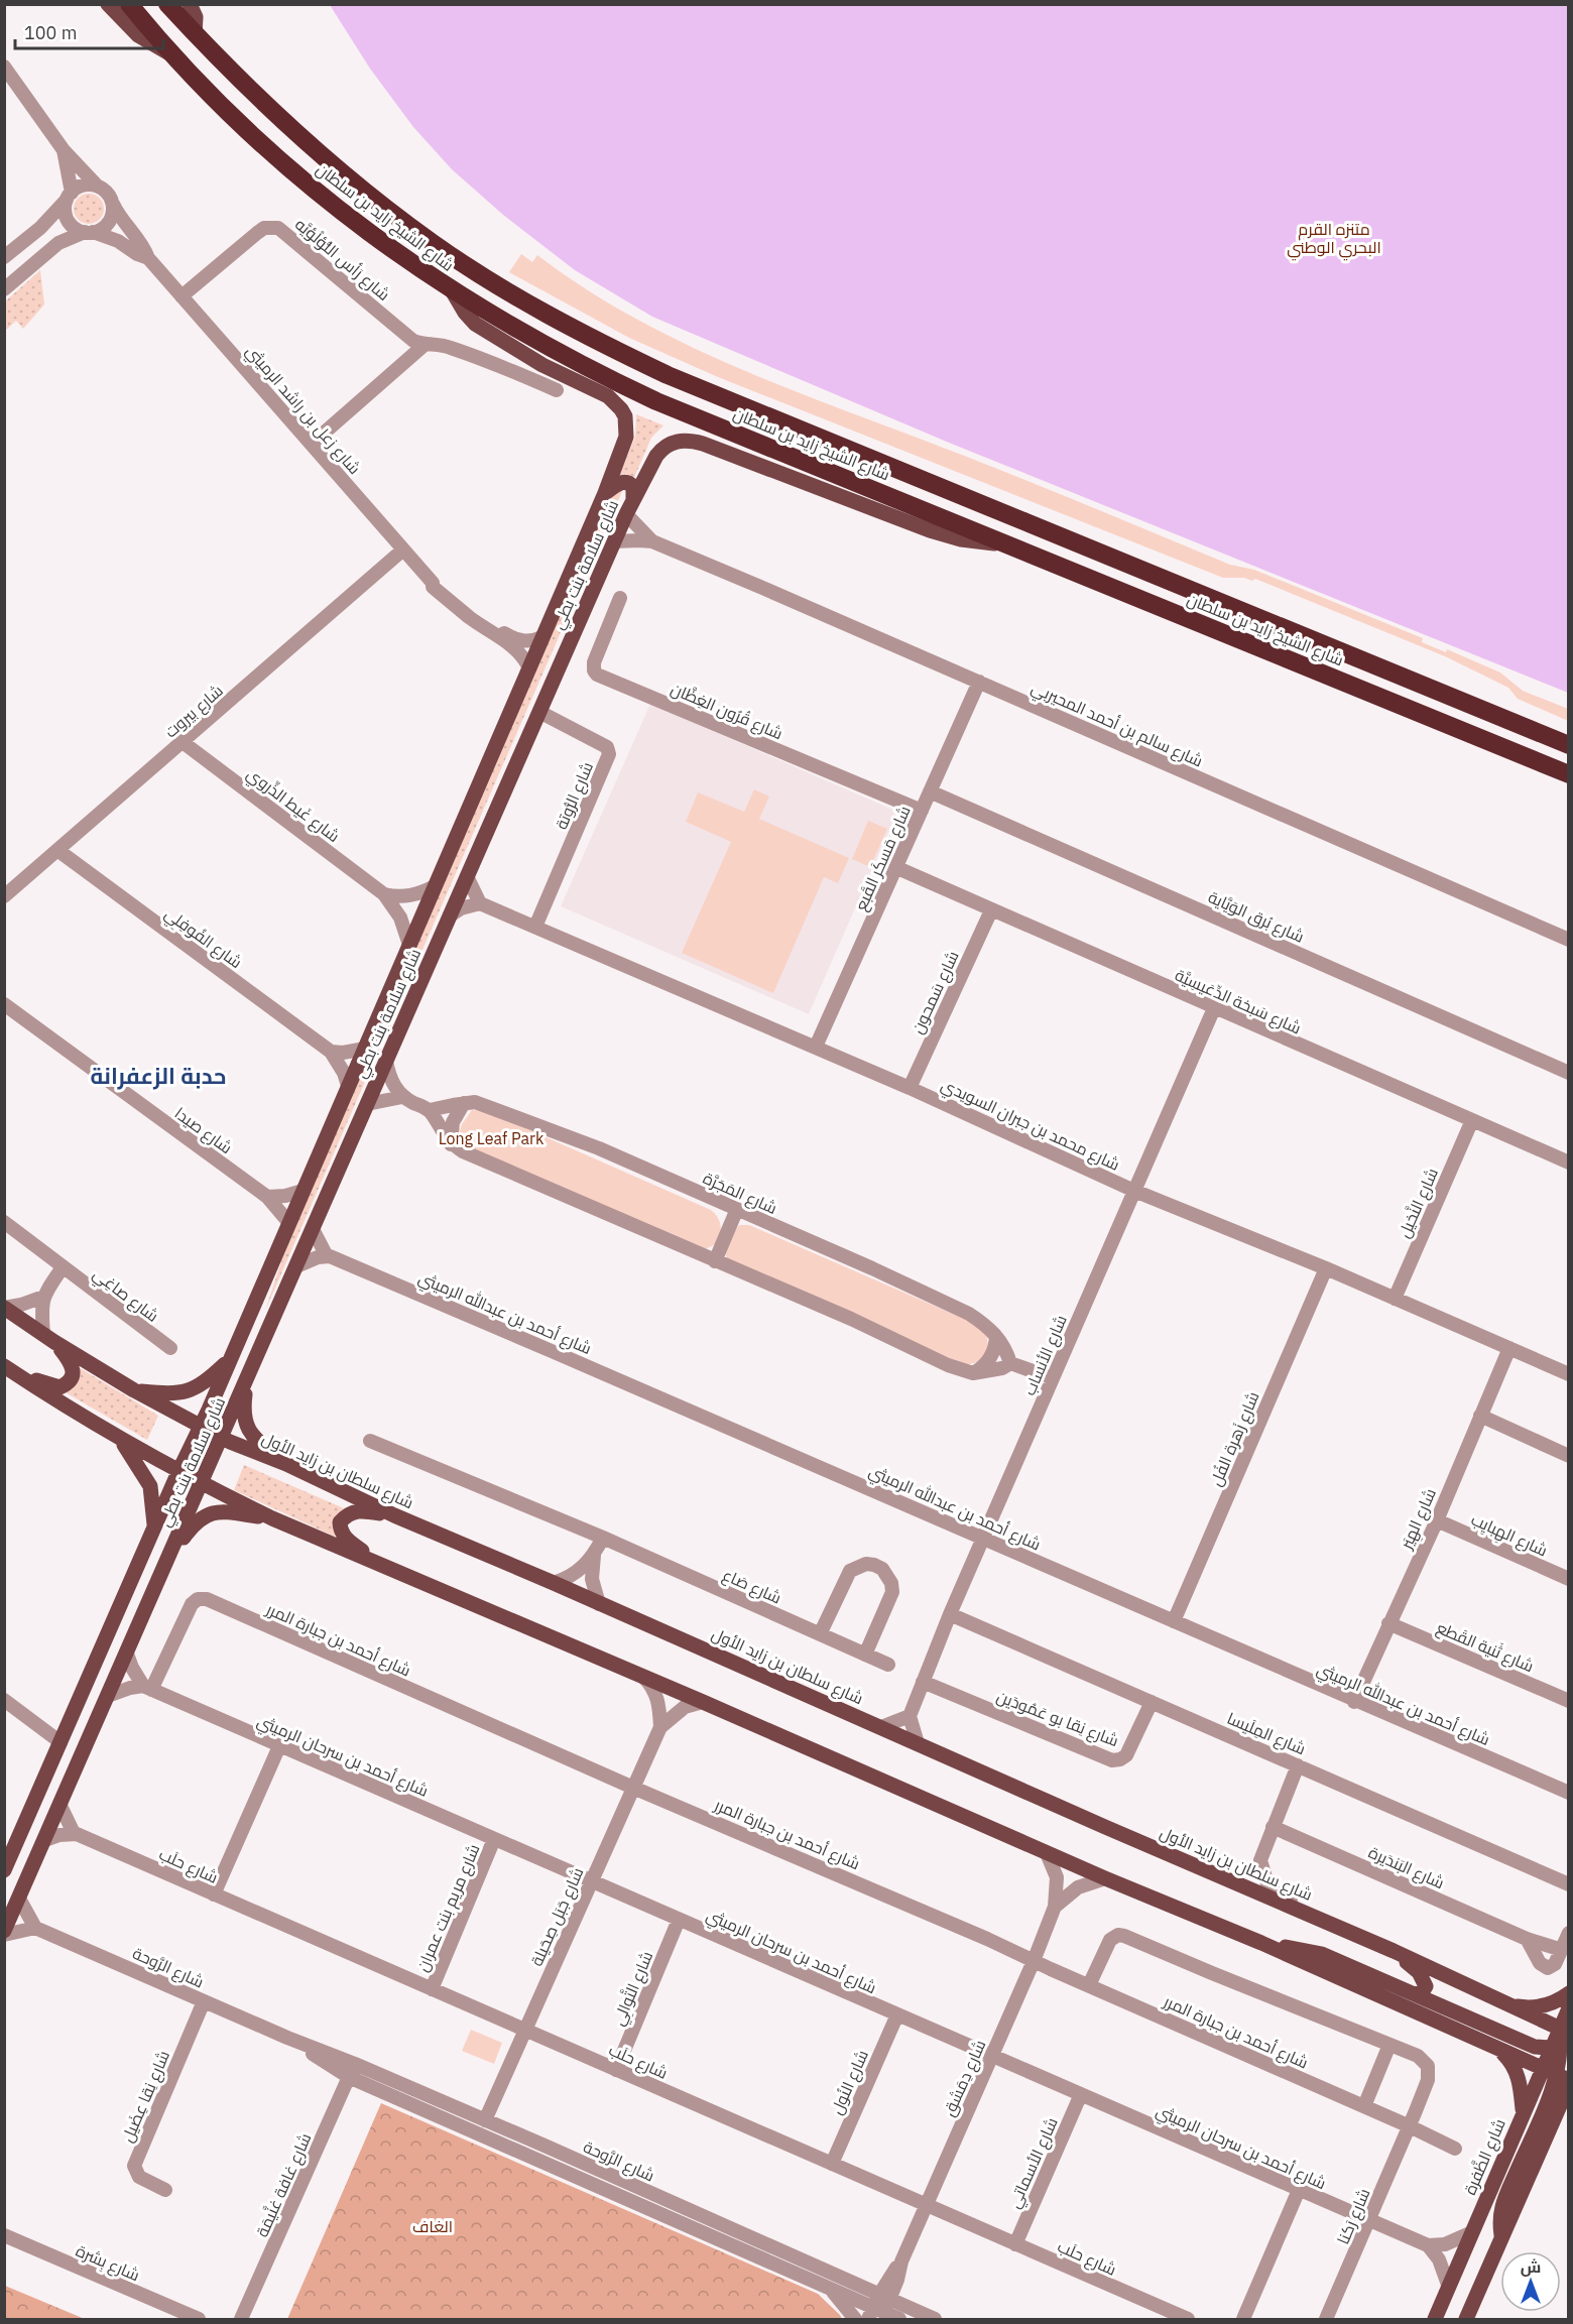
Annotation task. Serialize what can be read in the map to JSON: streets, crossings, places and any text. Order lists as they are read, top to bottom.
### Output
{
  "streets": {
    "highway": ["شارع الشيخ زايد بن سلطان"],
    "main road": ["شارع سلامة بنت بطي", "شارع سلطان بن زايد الأول", "شارع الظَّفرة"],
    "street": [
      "شارع رَأس اللُّؤلُؤيَّه",
      "شارع زعل بن راشد الرميثي",
      "شارع بيروت",
      "شارع قُرُون الغِظَّان",
      "شارع سالم بن أحمد المحيربي",
      "شارع الرُّوتة",
      "شارع غَيط الذِّروي",
      "شارع مَسكَر القَبع",
      "شارع بُرق الوَيَّاية",
      "شارع الفُوفِلِي",
      "شارع سَمحون",
      "شارع سَبخة الدِّعَيسِيَّة",
      "شارع محمد بن جبران السويدي",
      "شارع صيدا",
      "شارع المَجَرَّة",
      "شارع النَّخيل",
      "شارع صاغِي",
      "شارع أحمد بن عبدالله الرميثي",
      "شارع الأنساب",
      "شارع زَهرة الفُل",
      "شارع الهِيَر",
      "شارع الهِبايِب",
      "شارع صَاع",
      "شارع أحمد بن جبارة المرر",
      "شارع ثَنية القَطع",
      "شارع نِقا بو عَمُودَين",
      "شارع المِلَيسا",
      "شارع أحمد بن سرحان الرميثي",
      "شارع حلَب",
      "شارع البَندَيرة",
      "شارع مريم بنت عمران",
      "شارع جَبَل صِحَيلة",
      "شارع الرَّوحة",
      "شارع التَّوالِي",
      "شارع دِمَشق",
      "شارع النُول",
      "شارع نِقا عِضَيل",
      "شارع الأسماتي",
      "شارع غافة غنَّيمَة",
      "شارع رَكنا",
      "شارع بِشرة"
    ]
  },
  "crossings": [
    ["شارع الشيخ زايد بن سلطان", "شارع سلامة بنت بطي"],
    ["شارع رَأس اللُّؤلُؤيَّه", "شارع زعل بن راشد الرميثي"],
    ["شارع زعل بن راشد الرميثي", "شارع سلامة بنت بطي"],
    ["شارع زعل بن راشد الرميثي", "شارع بيروت"],
    ["شارع سلامة بنت بطي", "شارع سالم بن أحمد المحيربي"],
    ["شارع سلامة بنت بطي", "شارع الرُّوتة"],
    ["شارع سلامة بنت بطي", "شارع غَيط الذِّروي"],
    ["شارع سلامة بنت بطي", "شارع الفُوفِلِي"],
    ["شارع سلامة بنت بطي", "شارع صيدا"],
    ["شارع سلامة بنت بطي", "شارع سلطان بن زايد الأول"],
    ["شارع بيروت", "شارع غَيط الذِّروي"],
    ["شارع بيروت", "شارع الفُوفِلِي"],
    ["شارع قُرُون الغِظَّان", "شارع مَسكَر القَبع"],
    ["شارع سالم بن أحمد المحيربي", "شارع مَسكَر القَبع"],
    ["شارع الرُّوتة", "شارع محمد بن جبران السويدي"],
    ["شارع مَسكَر القَبع", "شارع بُرق الوَيَّاية"],
    ["شارع مَسكَر القَبع", "شارع سَبخة الدِّعَيسِيَّة"],
    ["شارع مَسكَر القَبع", "شارع محمد بن جبران السويدي"],
    ["شارع سَمحون", "شارع سَبخة الدِّعَيسِيَّة"],
    ["شارع سَمحون", "شارع محمد بن جبران السويدي"],
    ["شارع سَبخة الدِّعَيسِيَّة", "شارع النَّخيل"],
    ["شارع سَبخة الدِّعَيسِيَّة", "شارع الأنساب"],
    ["شارع محمد بن جبران السويدي", "شارع النَّخيل"],
    ["شارع محمد بن جبران السويدي", "شارع الأنساب"],
    ["شارع محمد بن جبران السويدي", "شارع زَهرة الفُل"],
    ["شارع محمد بن جبران السويدي", "شارع الهِيَر"],
    ["شارع أحمد بن عبدالله الرميثي", "شارع الأنساب"],
    ["شارع أحمد بن عبدالله الرميثي", "شارع زَهرة الفُل"],
    ["شارع أحمد بن عبدالله الرميثي", "شارع الهِيَر"],
    ["شارع الأنساب", "شارع نِقا بو عَمُودَين"],
    ["شارع الأنساب", "شارع المِلَيسا"],
    ["شارع سلطان بن زايد الأول", "شارع الظَّفرة"],
    ["شارع الهِيَر", "شارع الهِبايِب"],
    ["شارع الهِيَر", "شارع ثَنية القَطع"],
    ["شارع أحمد بن جبارة المرر", "شارع أحمد بن سرحان الرميثي"],
    ["شارع أحمد بن جبارة المرر", "شارع جَبَل صِحَيلة"],
    ["شارع أحمد بن جبارة المرر", "شارع دِمَشق"],
    ["شارع أحمد بن جبارة المرر", "شارع رَكنا"],
    ["شارع نِقا بو عَمُودَين", "شارع المِلَيسا"],
    ["شارع أحمد بن سرحان الرميثي", "شارع مريم بنت عمران"],
    ["شارع أحمد بن سرحان الرميثي", "شارع جَبَل صِحَيلة"],
    ["شارع أحمد بن سرحان الرميثي", "شارع التَّوالِي"],
    ["شارع أحمد بن سرحان الرميثي", "شارع دِمَشق"],
    ["شارع أحمد بن سرحان الرميثي", "شارع النُول"],
    ["شارع أحمد بن سرحان الرميثي", "شارع الأسماتي"],
    ["شارع أحمد بن سرحان الرميثي", "شارع رَكنا"],
    ["شارع حلَب", "شارع مريم بنت عمران"],
    ["شارع حلَب", "شارع جَبَل صِحَيلة"],
    ["شارع حلَب", "شارع التَّوالِي"],
    ["شارع حلَب", "شارع دِمَشق"],
    ["شارع حلَب", "شارع النُول"],
    ["شارع حلَب", "شارع الأسماتي"],
    ["شارع جَبَل صِحَيلة", "شارع الرَّوحة"],
    ["شارع الرَّوحة", "شارع دِمَشق"],
    ["شارع الرَّوحة", "شارع نِقا عِضَيل"],
    ["شارع الرَّوحة", "شارع غافة غنَّيمَة"]
  ],
  "districts": ["حدبة الزعفرانة"],
  "parks": ["متنزه القرم البحري الوطني", "Long Leaf Park", "الغاف"],
  "scale_bar": "100 m",
  "north": "top"
}
